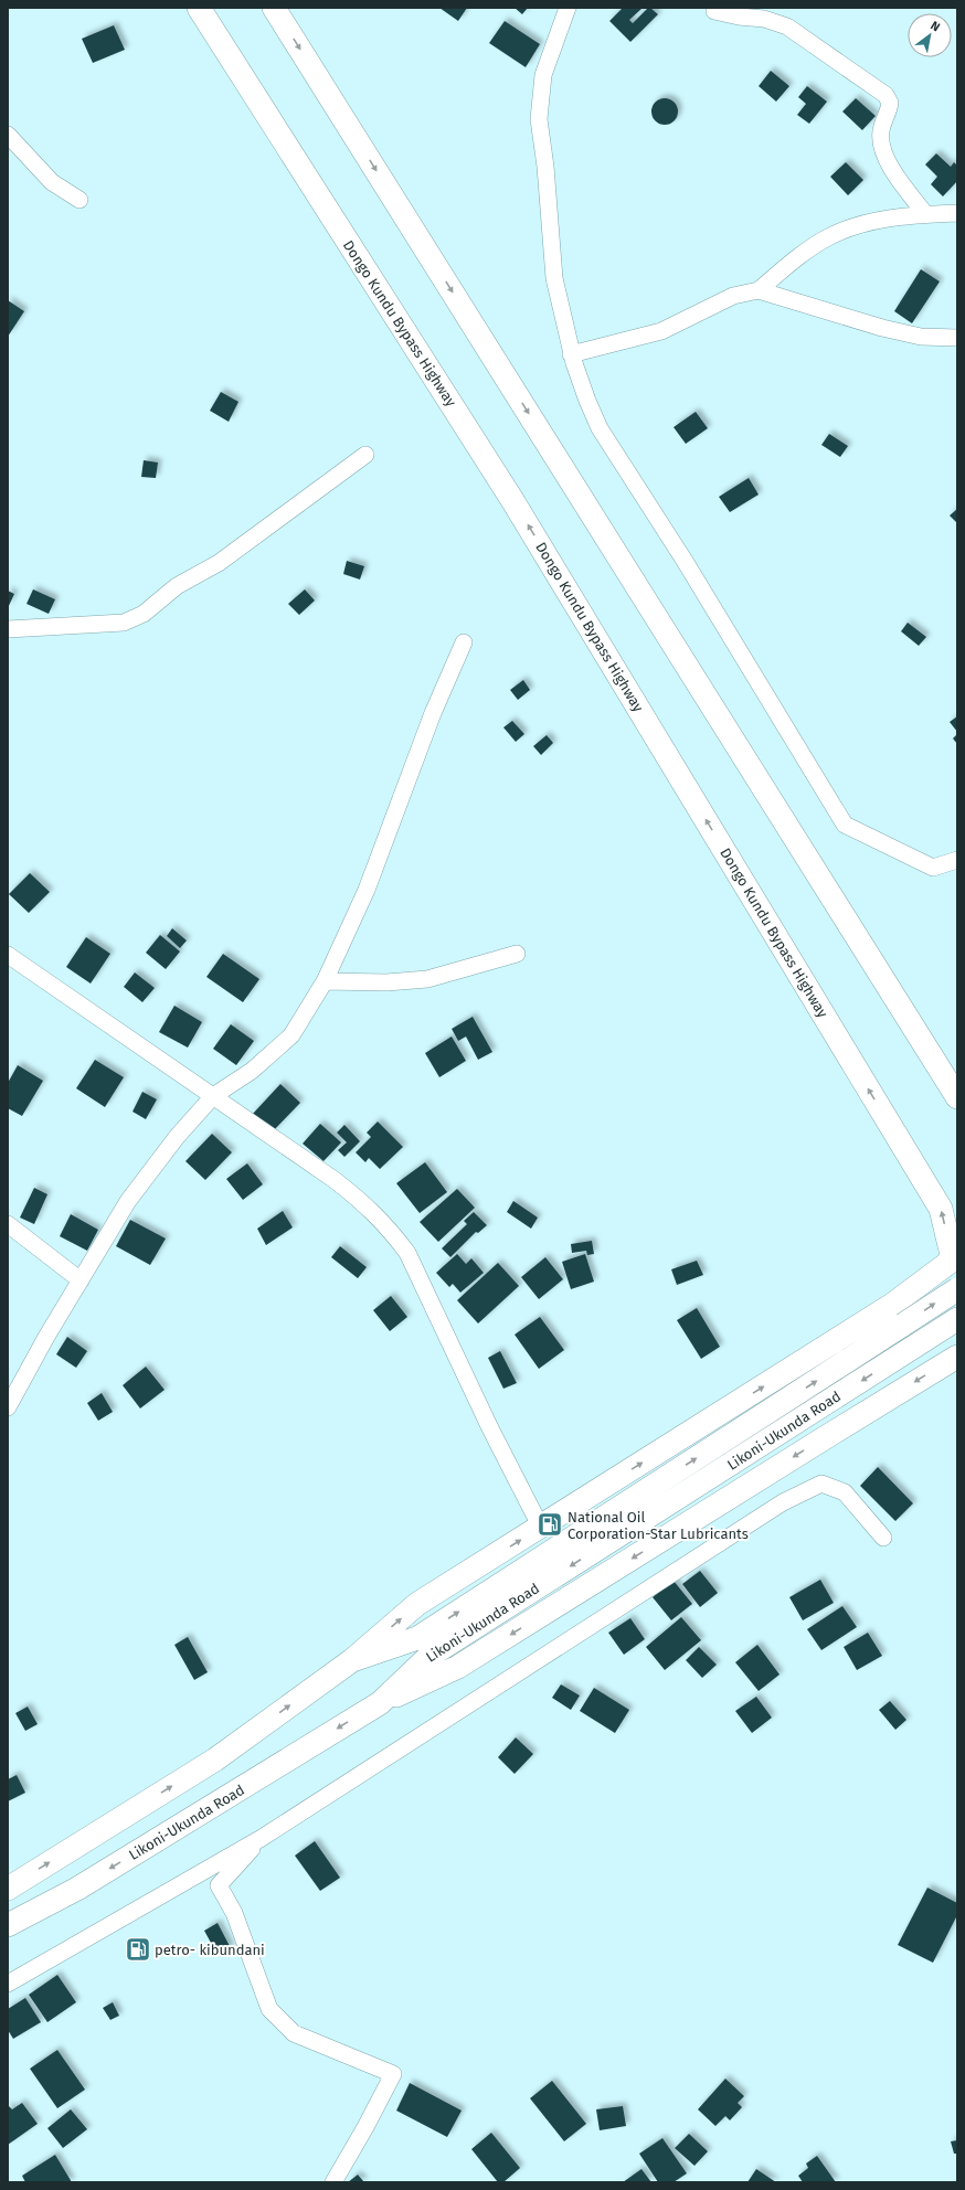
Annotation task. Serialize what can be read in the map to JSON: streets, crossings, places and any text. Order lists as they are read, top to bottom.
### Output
{
  "streets": {
    "highway": ["Dongo Kundu Bypass Highway", "Likoni-Ukunda Road"]
  },
  "crossings": [
    ["Dongo Kundu Bypass Highway", "Likoni-Ukunda Road"]
  ],
  "places": {
    "fuel station": ["National Oil Corporation-Star Lubricants", "petro- kibundani"]
  },
  "north": "top right"
}
